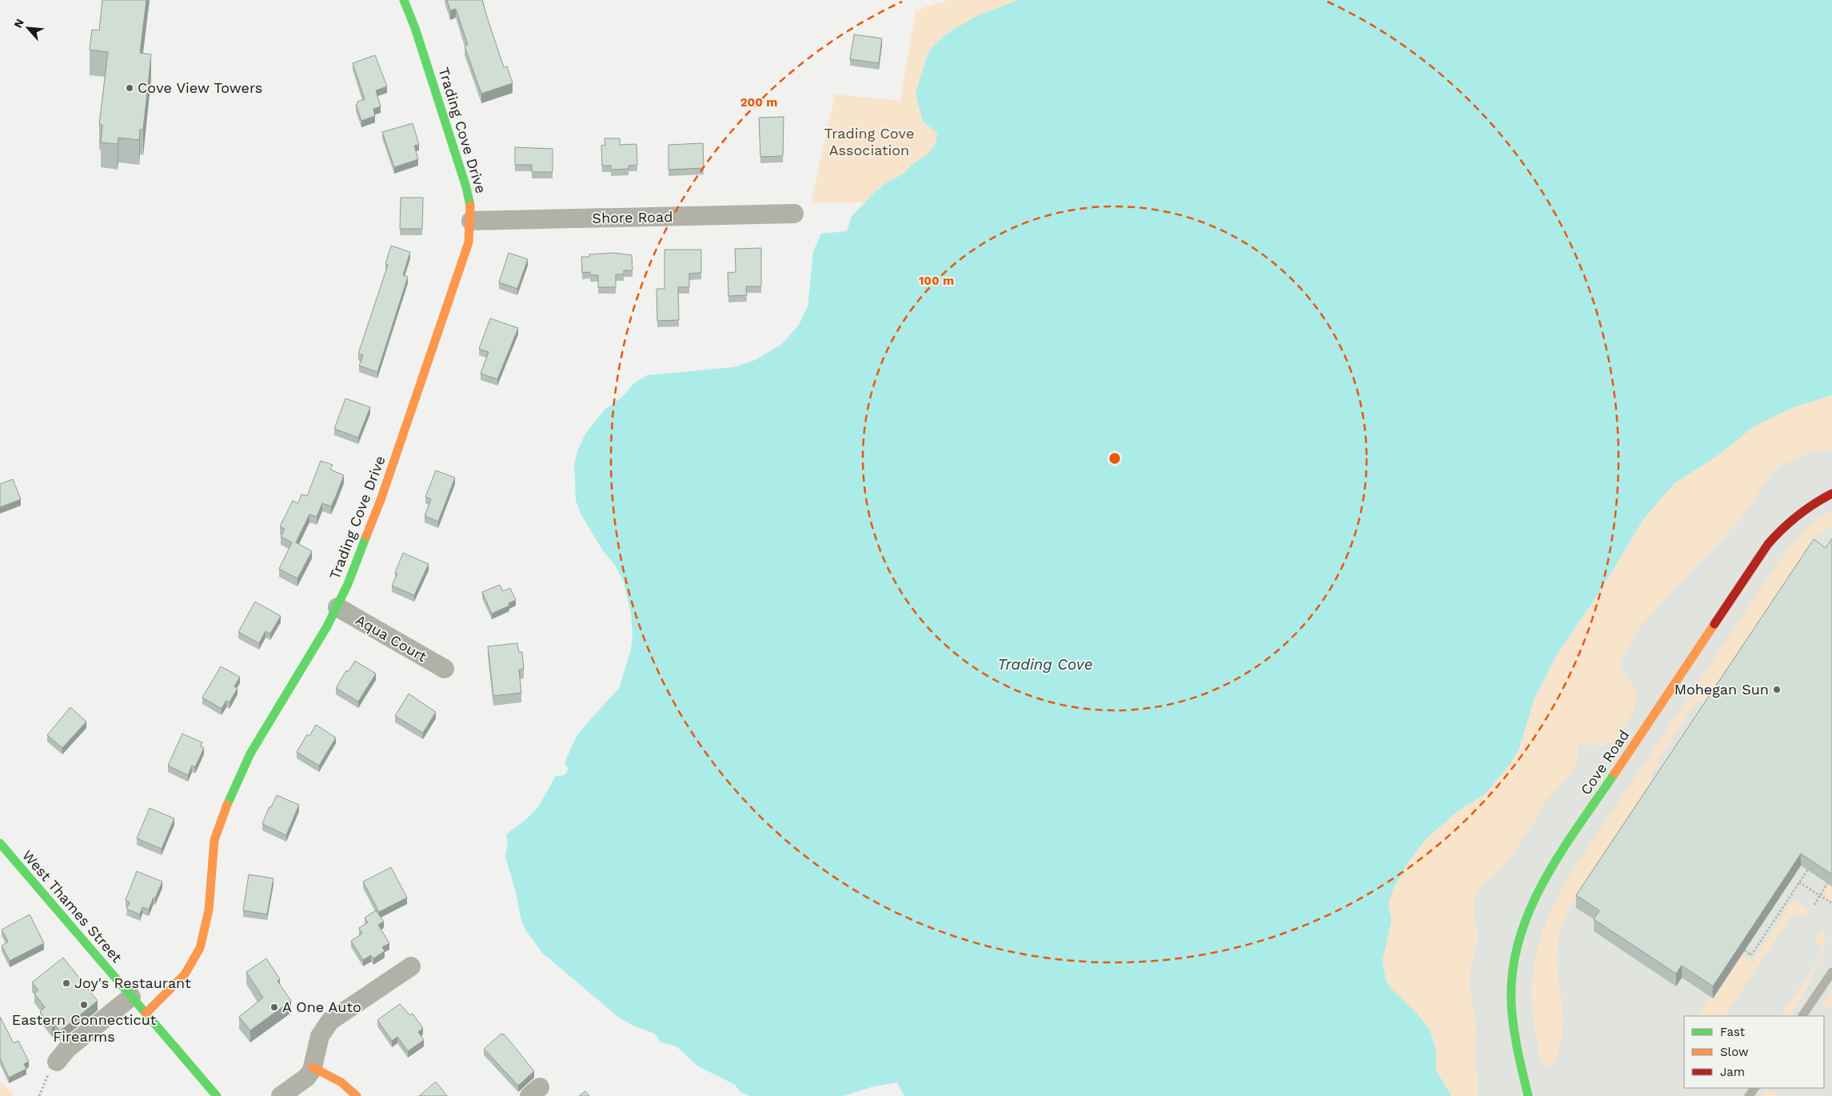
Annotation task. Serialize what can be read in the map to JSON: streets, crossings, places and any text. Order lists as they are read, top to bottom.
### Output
{
  "streets": {
    "street": [
      "Trading Cove Drive",
      "Shore Road",
      "Aqua Court",
      "Cove Road",
      "West Thames Street"
    ]
  },
  "crossings": [
    ["Trading Cove Drive", "Shore Road"],
    ["Trading Cove Drive", "Aqua Court"],
    ["Trading Cove Drive", "West Thames Street"]
  ],
  "water": ["Trading Cove"],
  "parks": ["Trading Cove Association"],
  "places": [
    "Cove View Towers",
    "Mohegan Sun",
    "Joy's Restaurant",
    "Eastern Connecticut Firearms",
    "A One Auto"
  ],
  "legend": ["Fast", "Slow", "Jam"],
  "north": "top left",
  "rings": ["200 m", "100 m"]
}
